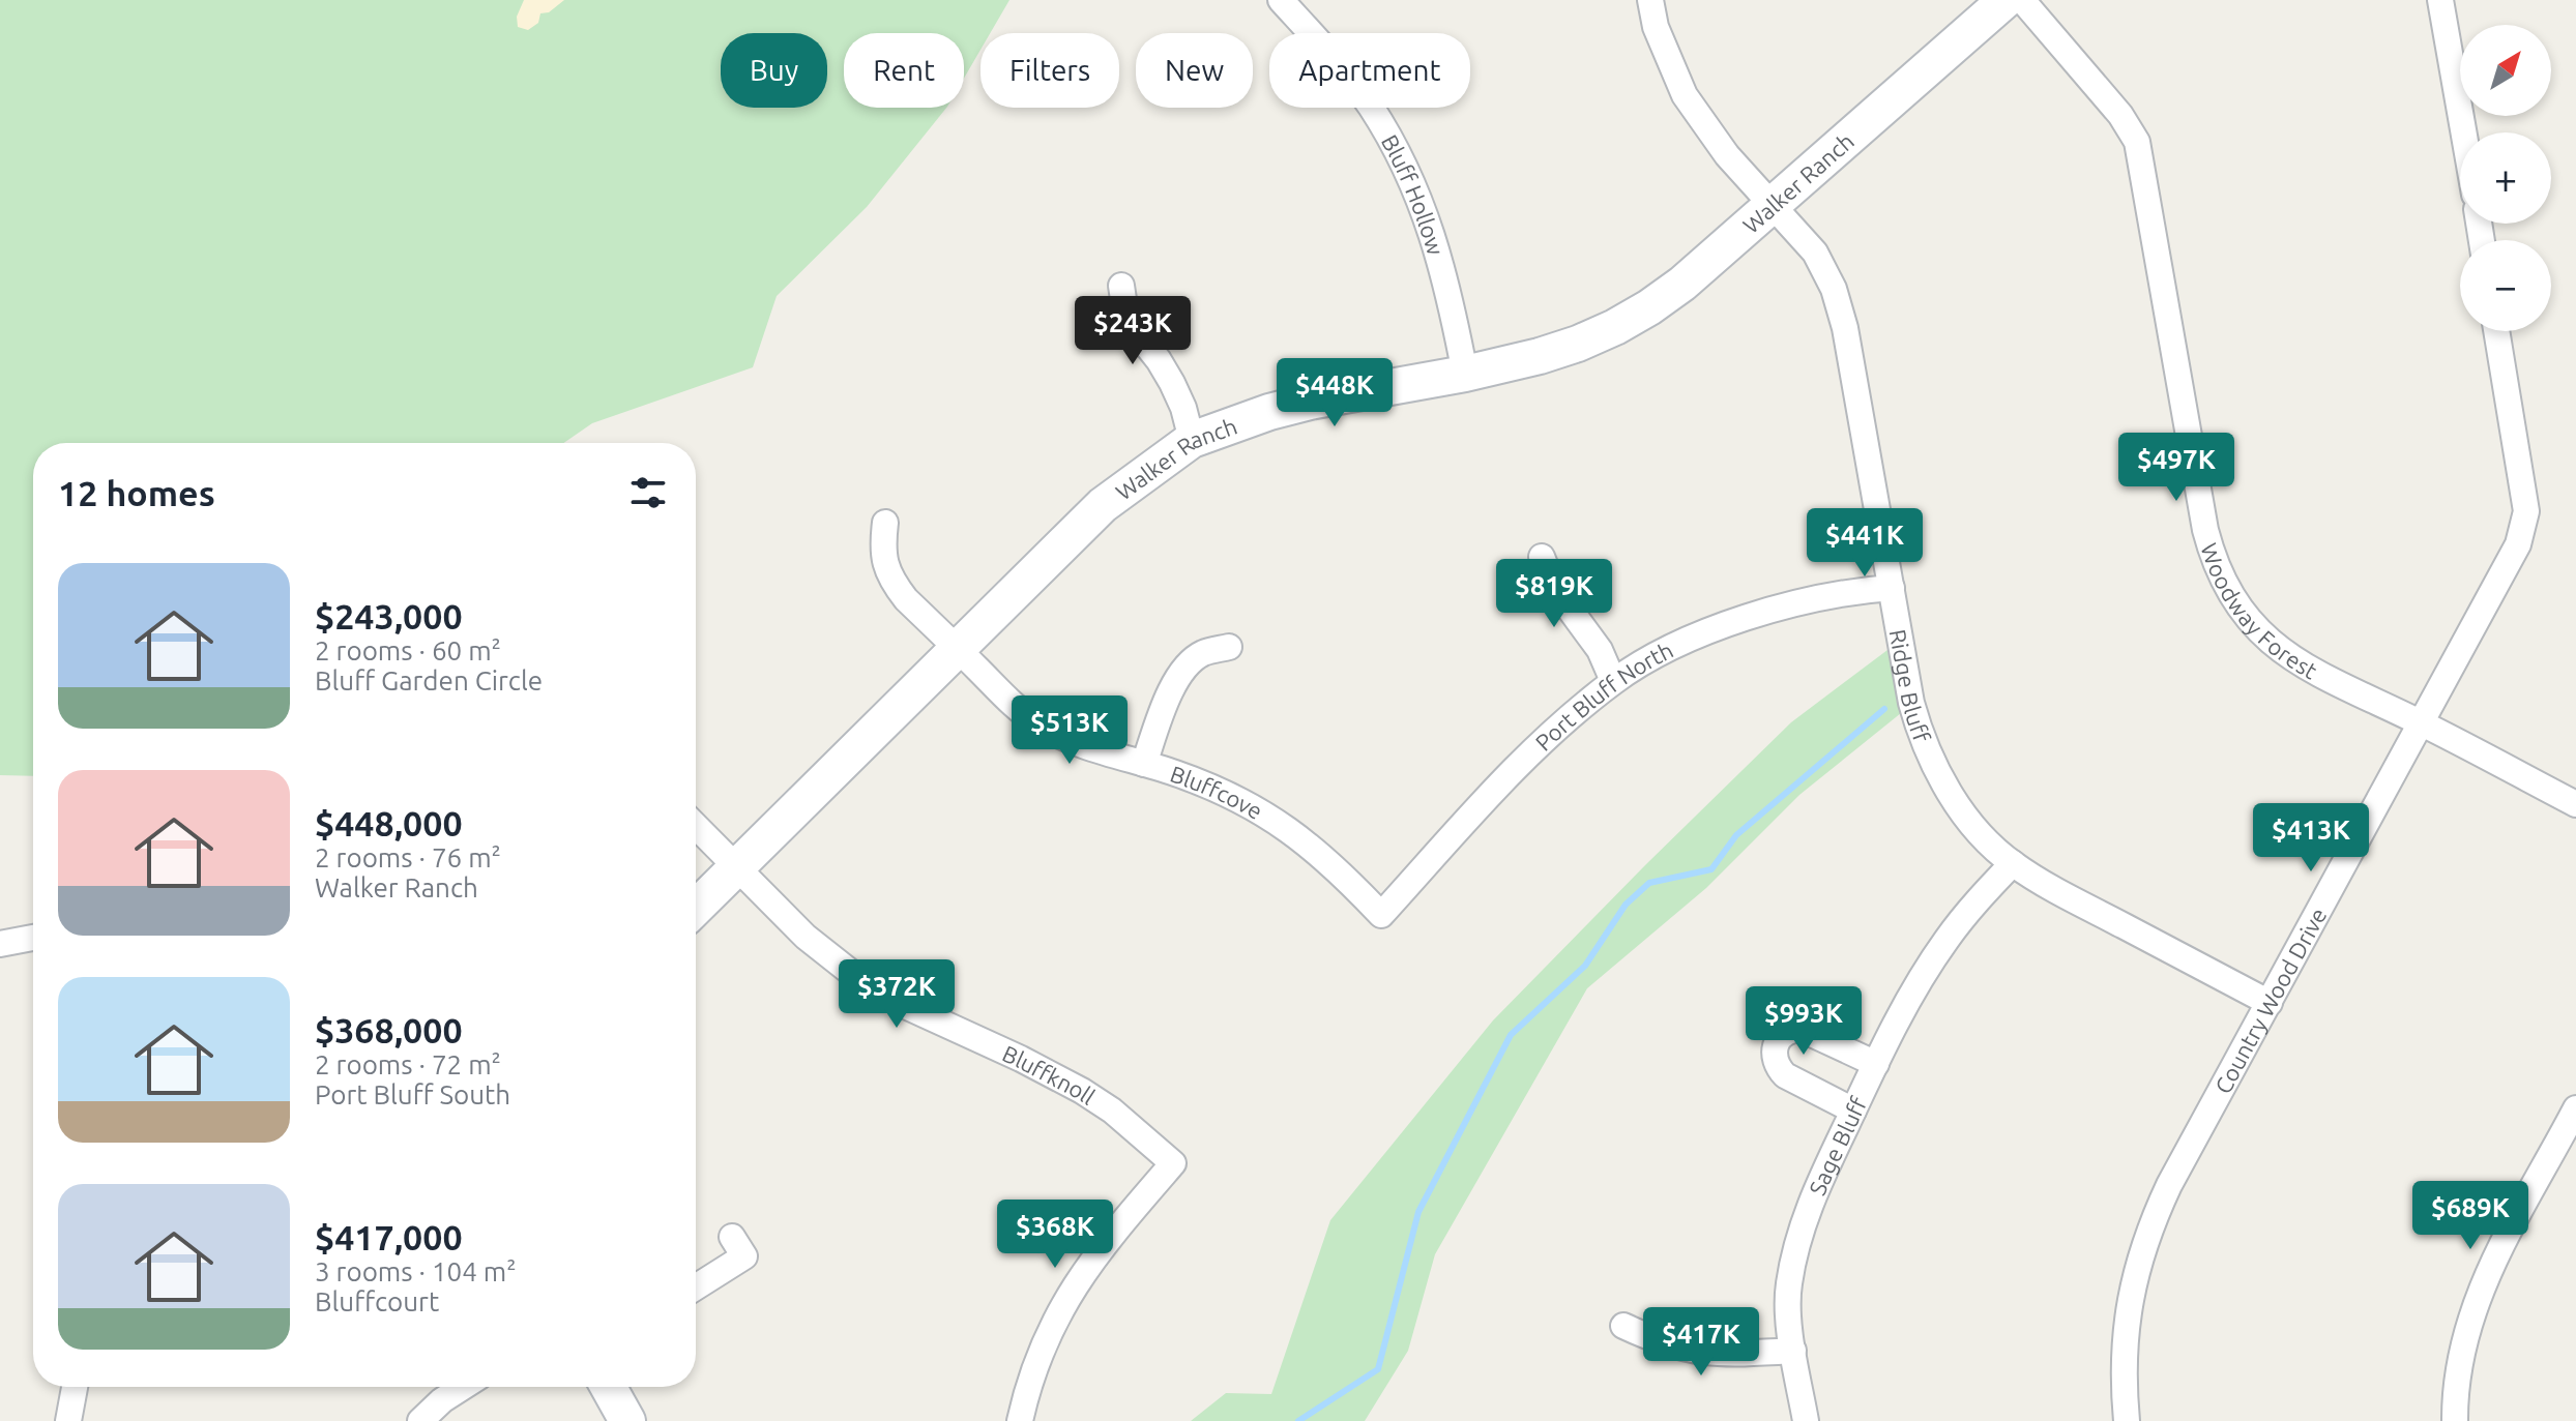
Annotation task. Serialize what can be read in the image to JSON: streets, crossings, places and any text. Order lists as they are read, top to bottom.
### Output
{
  "streets": {
    "street": [
      "Walker Ranch",
      "Bluff Hollow",
      "Woodway Forest",
      "Ridge Bluff",
      "Port Bluff North",
      "Bluffcove",
      "Country Wood Drive",
      "Bluffknoll",
      "Sage Bluff"
    ]
  },
  "crossings": [
    ["Walker Ranch", "Bluff Hollow"],
    ["Walker Ranch", "Ridge Bluff"],
    ["Walker Ranch", "Bluffcove"],
    ["Walker Ranch", "Bluffknoll"],
    ["Woodway Forest", "Country Wood Drive"],
    ["Ridge Bluff", "Port Bluff North"],
    ["Ridge Bluff", "Country Wood Drive"],
    ["Ridge Bluff", "Sage Bluff"],
    ["Port Bluff North", "Bluffcove"]
  ],
  "north": "top right",
  "page": {
    "map_buttons": ["+", "−"],
    "chip": [
      "Buy",
      "Rent",
      "Filters",
      "New",
      "Apartment"
    ],
    "price": [
      "$243K",
      "$448K",
      "$497K",
      "$441K",
      "$819K",
      "$513K",
      "$413K",
      "$372K",
      "$993K",
      "$689K",
      "$368K",
      "$417K"
    ],
    "heading": "12 homes",
    "list": [
      {
        "name": "$243,000",
        "note": "2 rooms · 60 m² · Bluff Garden Circle"
      },
      {
        "name": "$448,000",
        "note": "2 rooms · 76 m² · Walker Ranch"
      },
      {
        "name": "$368,000",
        "note": "2 rooms · 72 m² · Port Bluff South"
      },
      {
        "name": "$417,000",
        "note": "3 rooms · 104 m² · Bluffcourt"
      }
    ]
  }
}
